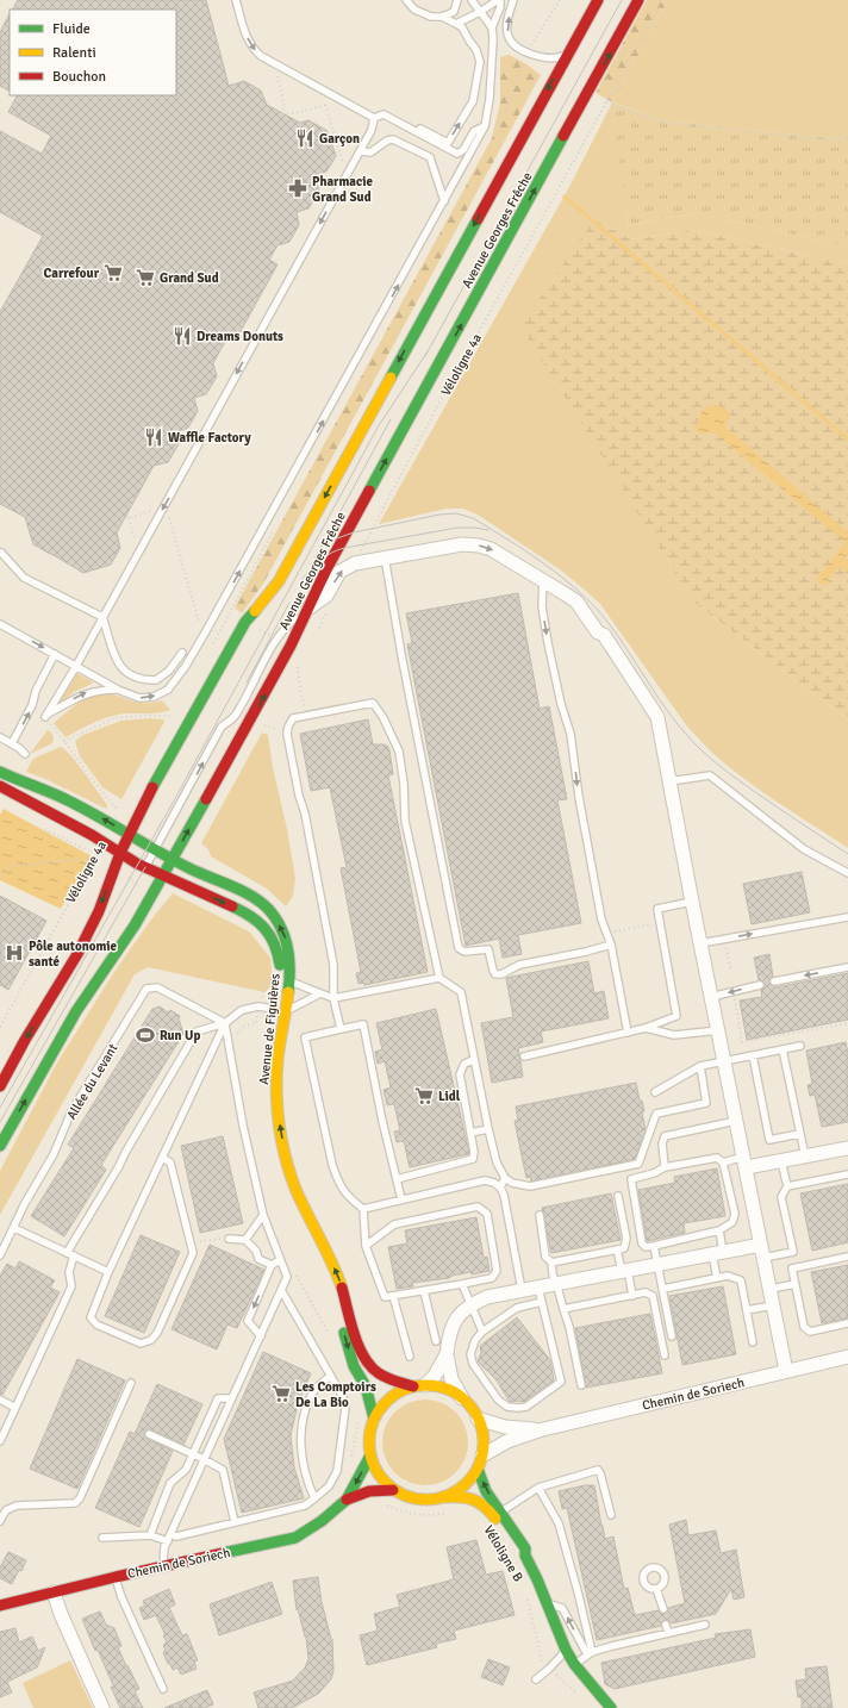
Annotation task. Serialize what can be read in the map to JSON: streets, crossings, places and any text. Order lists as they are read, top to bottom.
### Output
{
  "streets": {
    "main road": ["Avenue Georges Frêche", "Avenue de Figuières", "Chemin de Soriech"],
    "lane": ["Allée du Levant"],
    "path": ["Véloligne 4a", "Véloligne B"]
  },
  "crossings": [
    ["Avenue Georges Frêche", "Avenue de Figuières"],
    ["Véloligne 4a", "Avenue de Figuières"],
    ["Avenue de Figuières", "Chemin de Soriech"]
  ],
  "places": {
    "restaurant": ["Garçon", "Dreams Donuts", "Waffle Factory"],
    "pharmacy": ["Pharmacie Grand Sud"],
    "supermarket": [
      "Carrefour",
      "Grand Sud",
      "Lidl",
      "Les Comptoirs De La Bio"
    ],
    "hospital": ["Pôle autonomie santé"],
    "sports": ["Run Up"]
  },
  "legend": ["Fluide", "Ralenti", "Bouchon"]
}
